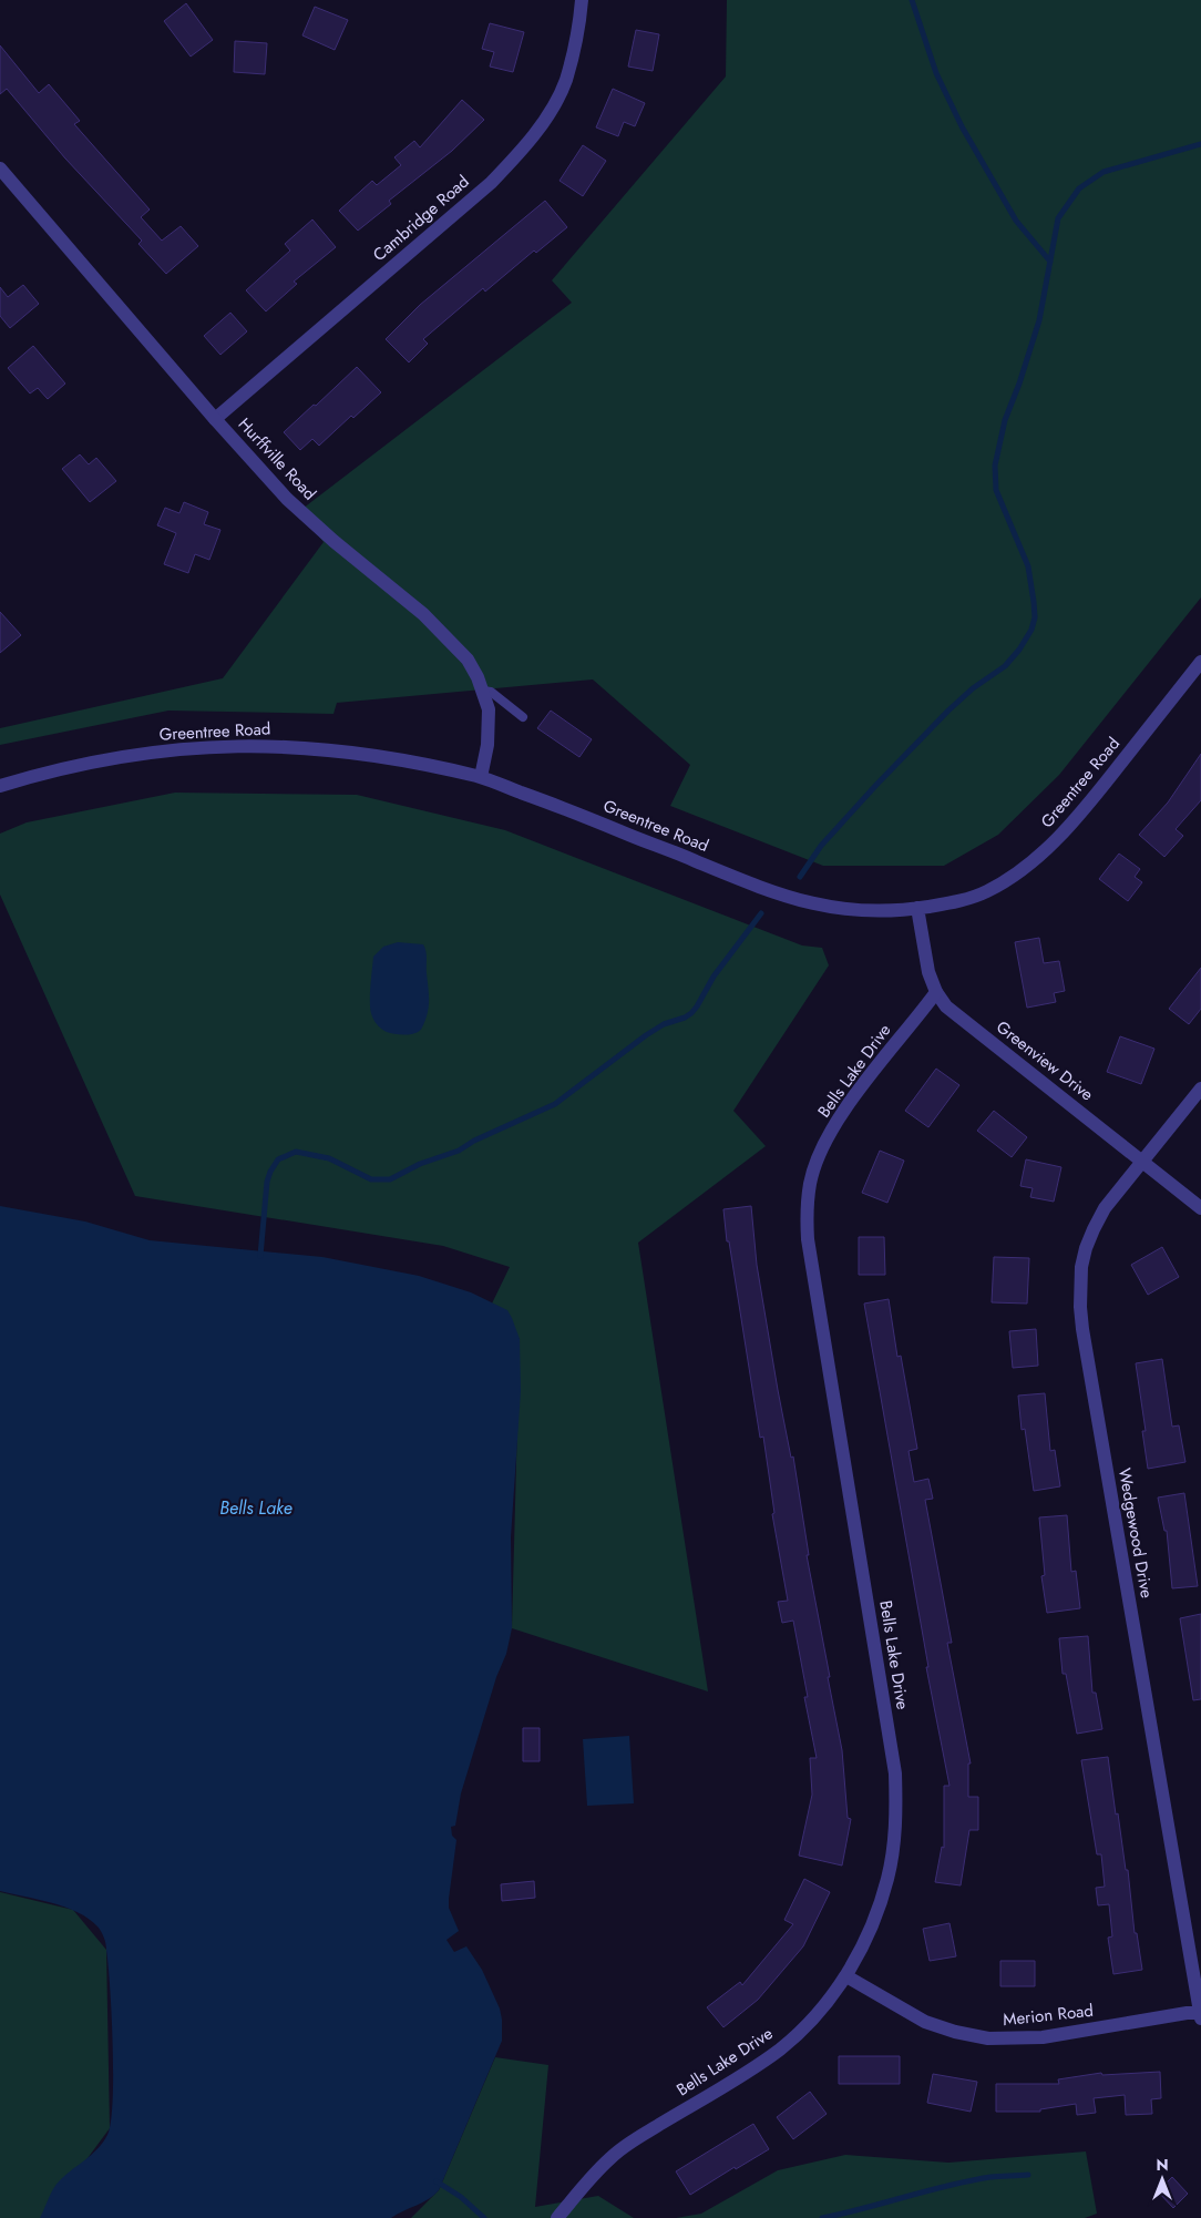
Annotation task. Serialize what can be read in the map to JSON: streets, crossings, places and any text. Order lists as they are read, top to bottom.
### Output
{
  "streets": {
    "street": [
      "Cambridge Road",
      "Hurffville Road",
      "Greentree Road",
      "Greenview Drive",
      "Bells Lake Drive",
      "Wedgewood Drive",
      "Merion Road"
    ]
  },
  "crossings": [
    ["Cambridge Road", "Hurffville Road"],
    ["Hurffville Road", "Greentree Road"],
    ["Greentree Road", "Greenview Drive"],
    ["Greenview Drive", "Bells Lake Drive"],
    ["Greenview Drive", "Wedgewood Drive"],
    ["Bells Lake Drive", "Merion Road"],
    ["Wedgewood Drive", "Merion Road"]
  ],
  "water": ["Bells Lake"],
  "north": "top"
}
